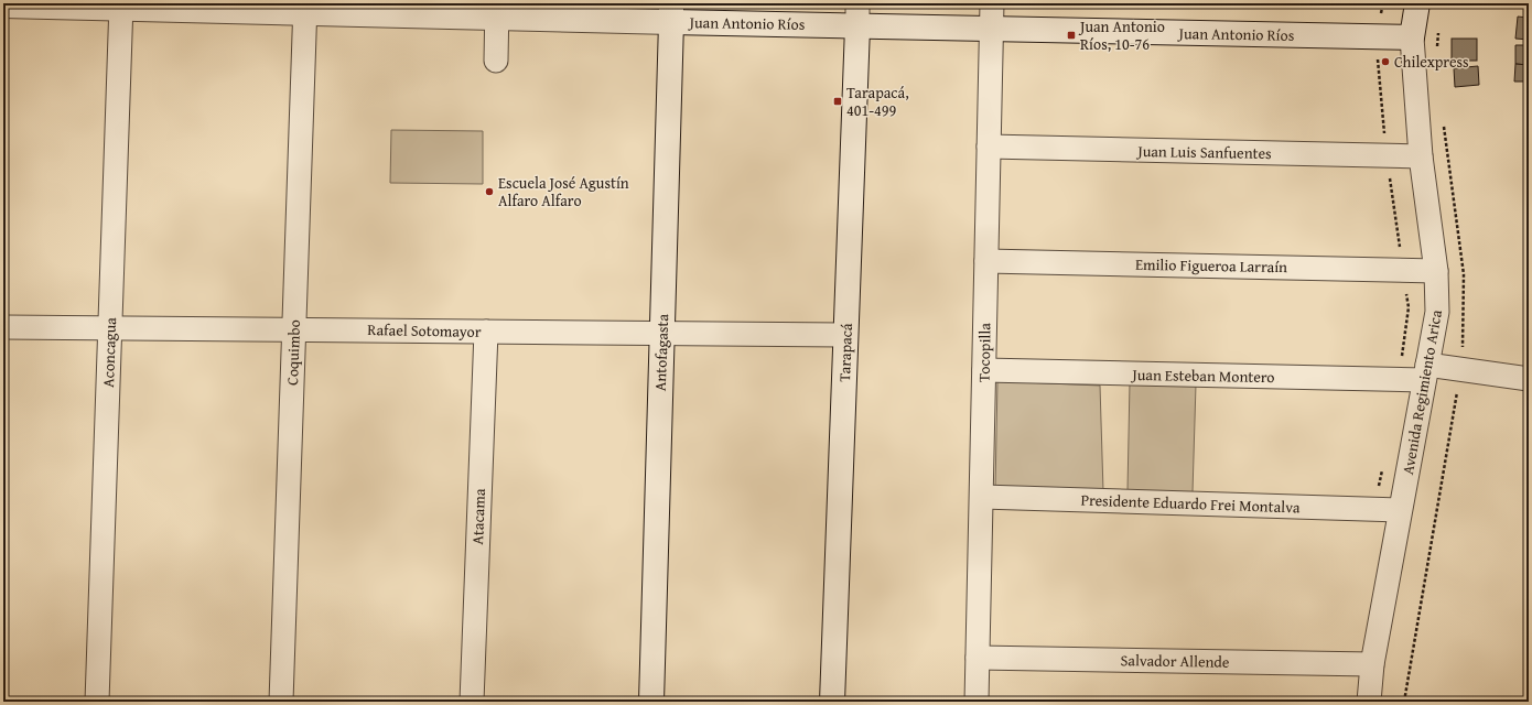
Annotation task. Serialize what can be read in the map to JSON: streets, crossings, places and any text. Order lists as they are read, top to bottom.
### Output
{
  "streets": {
    "main road": [
      "Juan Antonio Ríos",
      "Antofagasta",
      "Tarapacá",
      "Avenida Regimiento Arica"
    ],
    "street": [
      "Juan Luis Sanfuentes",
      "Emilio Figueroa Larraín",
      "Rafael Sotomayor",
      "Aconcagua",
      "Coquimbo",
      "Tocopilla",
      "Juan Esteban Montero",
      "Presidente Eduardo Frei Montalva",
      "Atacama",
      "Salvador Allende"
    ]
  },
  "crossings": [
    ["Juan Antonio Ríos", "Aconcagua"],
    ["Juan Antonio Ríos", "Coquimbo"],
    ["Juan Antonio Ríos", "Antofagasta"],
    ["Juan Antonio Ríos", "Tarapacá"],
    ["Juan Antonio Ríos", "Tocopilla"],
    ["Juan Antonio Ríos", "Avenida Regimiento Arica"],
    ["Juan Luis Sanfuentes", "Tocopilla"],
    ["Juan Luis Sanfuentes", "Avenida Regimiento Arica"],
    ["Emilio Figueroa Larraín", "Tocopilla"],
    ["Emilio Figueroa Larraín", "Avenida Regimiento Arica"],
    ["Rafael Sotomayor", "Aconcagua"],
    ["Rafael Sotomayor", "Coquimbo"],
    ["Rafael Sotomayor", "Antofagasta"],
    ["Rafael Sotomayor", "Tarapacá"],
    ["Rafael Sotomayor", "Atacama"],
    ["Tocopilla", "Juan Esteban Montero"],
    ["Tocopilla", "Presidente Eduardo Frei Montalva"],
    ["Tocopilla", "Salvador Allende"],
    ["Juan Esteban Montero", "Avenida Regimiento Arica"],
    ["Avenida Regimiento Arica", "Presidente Eduardo Frei Montalva"],
    ["Avenida Regimiento Arica", "Salvador Allende"]
  ],
  "places": {
    "transit": ["Juan Antonio Ríos, 10-76", "Tarapacá, 401-499"],
    "other": ["Chilexpress", "Escuela José Agustín Alfaro Alfaro"]
  }
}
